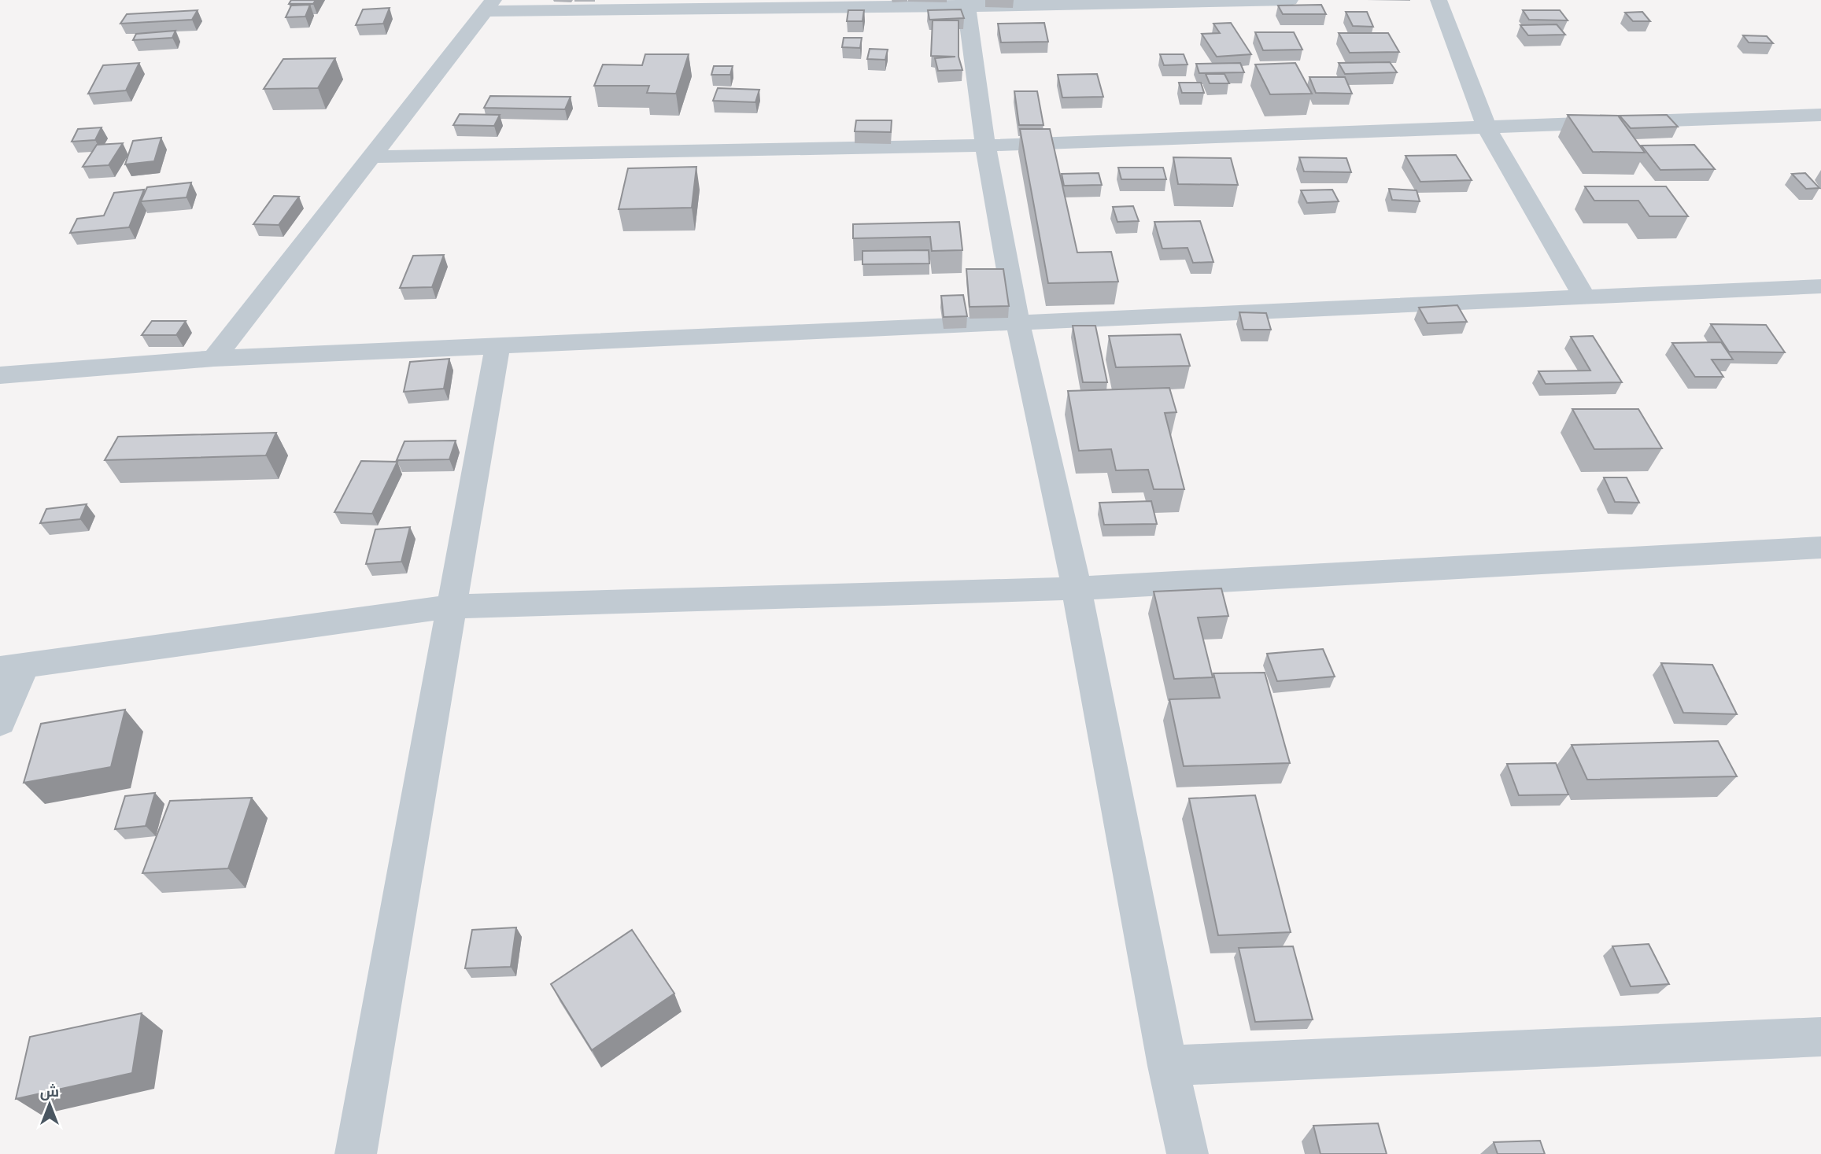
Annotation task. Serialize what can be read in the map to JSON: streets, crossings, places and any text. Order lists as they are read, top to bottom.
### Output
{
  "north": "top"
}
